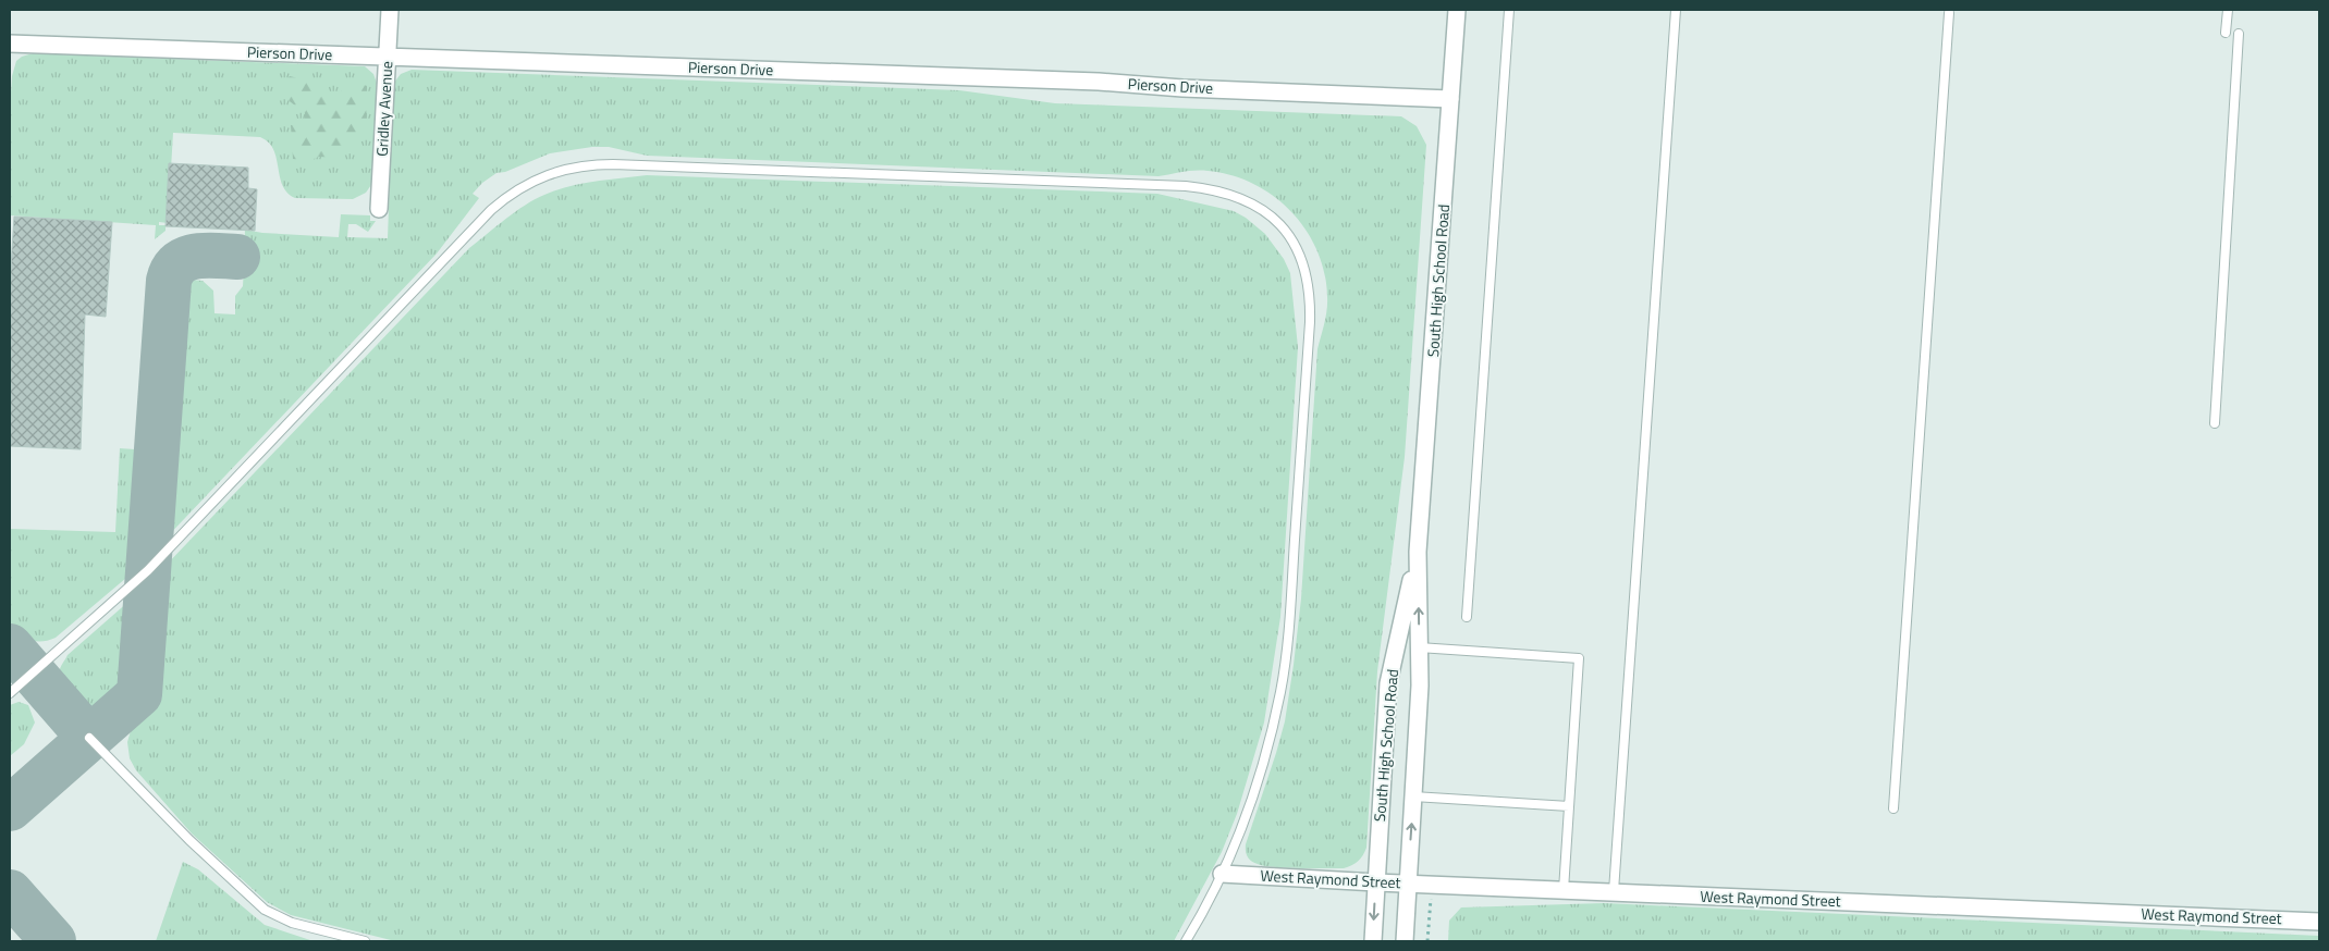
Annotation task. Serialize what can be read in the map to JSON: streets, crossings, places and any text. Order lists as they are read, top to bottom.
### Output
{
  "streets": {
    "street": [
      "Pierson Drive",
      "Gridley Avenue",
      "South High School Road",
      "West Raymond Street"
    ]
  },
  "crossings": [
    ["Pierson Drive", "Gridley Avenue"],
    ["Pierson Drive", "South High School Road"],
    ["South High School Road", "West Raymond Street"]
  ]
}
